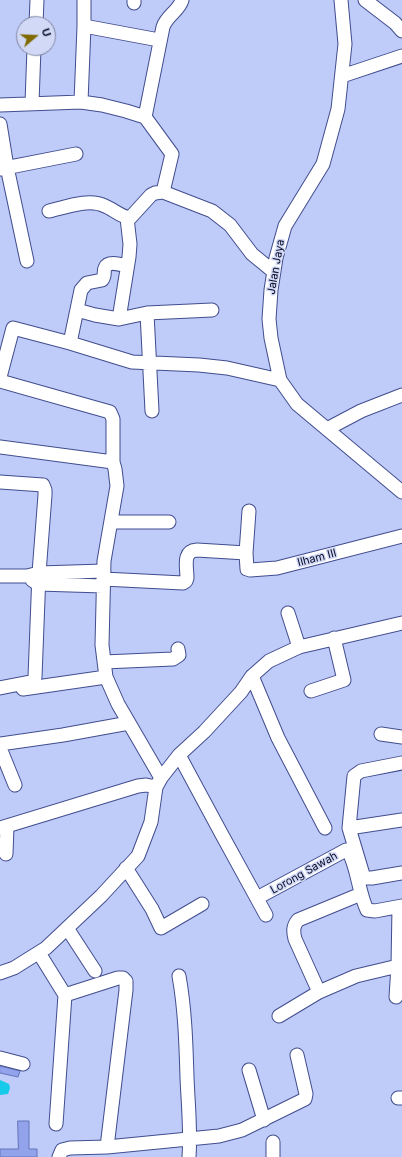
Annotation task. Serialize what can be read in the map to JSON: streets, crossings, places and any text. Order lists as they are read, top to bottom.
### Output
{
  "streets": {
    "street": ["Jalan Jaya", "Ilham III", "Lorong Sawah"]
  },
  "north": "right"
}
